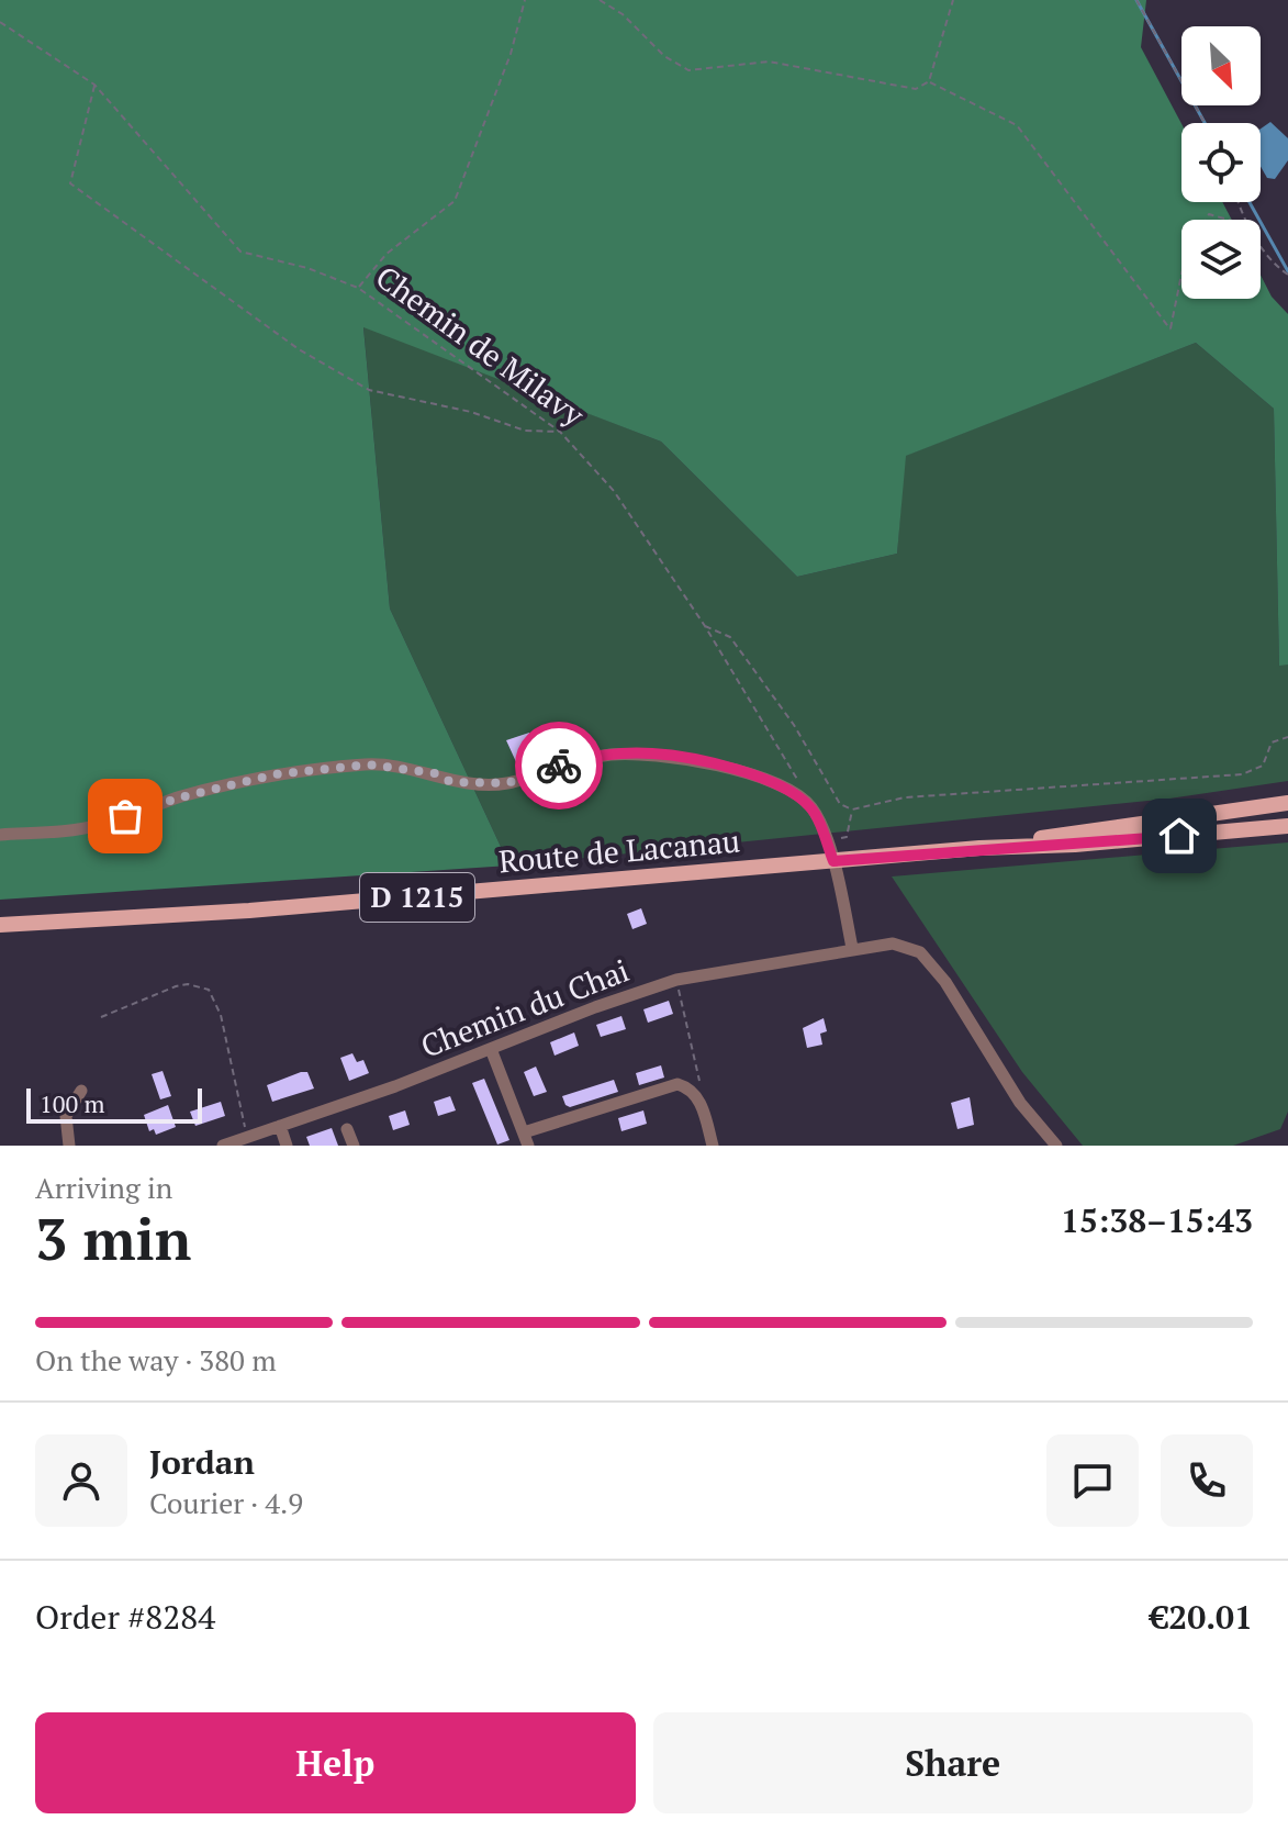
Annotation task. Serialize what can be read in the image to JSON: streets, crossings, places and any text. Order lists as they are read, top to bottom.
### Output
{
  "streets": {
    "main road": ["Route de Lacanau", "D 1215"],
    "street": ["Chemin du Chai"],
    "path": ["Chemin de Milavy"]
  },
  "scale_bar": "100 m",
  "north": "bottom right",
  "page": {
    "scale": "100 m",
    "heading": ["3 min", "Arriving in", "15:38–15:43"],
    "panel": [
      "Jordan",
      "Courier · 4.9",
      "Order #8284",
      "€20.01"
    ],
    "bar": "On the way · 380 m",
    "buttons": ["Help", "Share"]
  }
}
